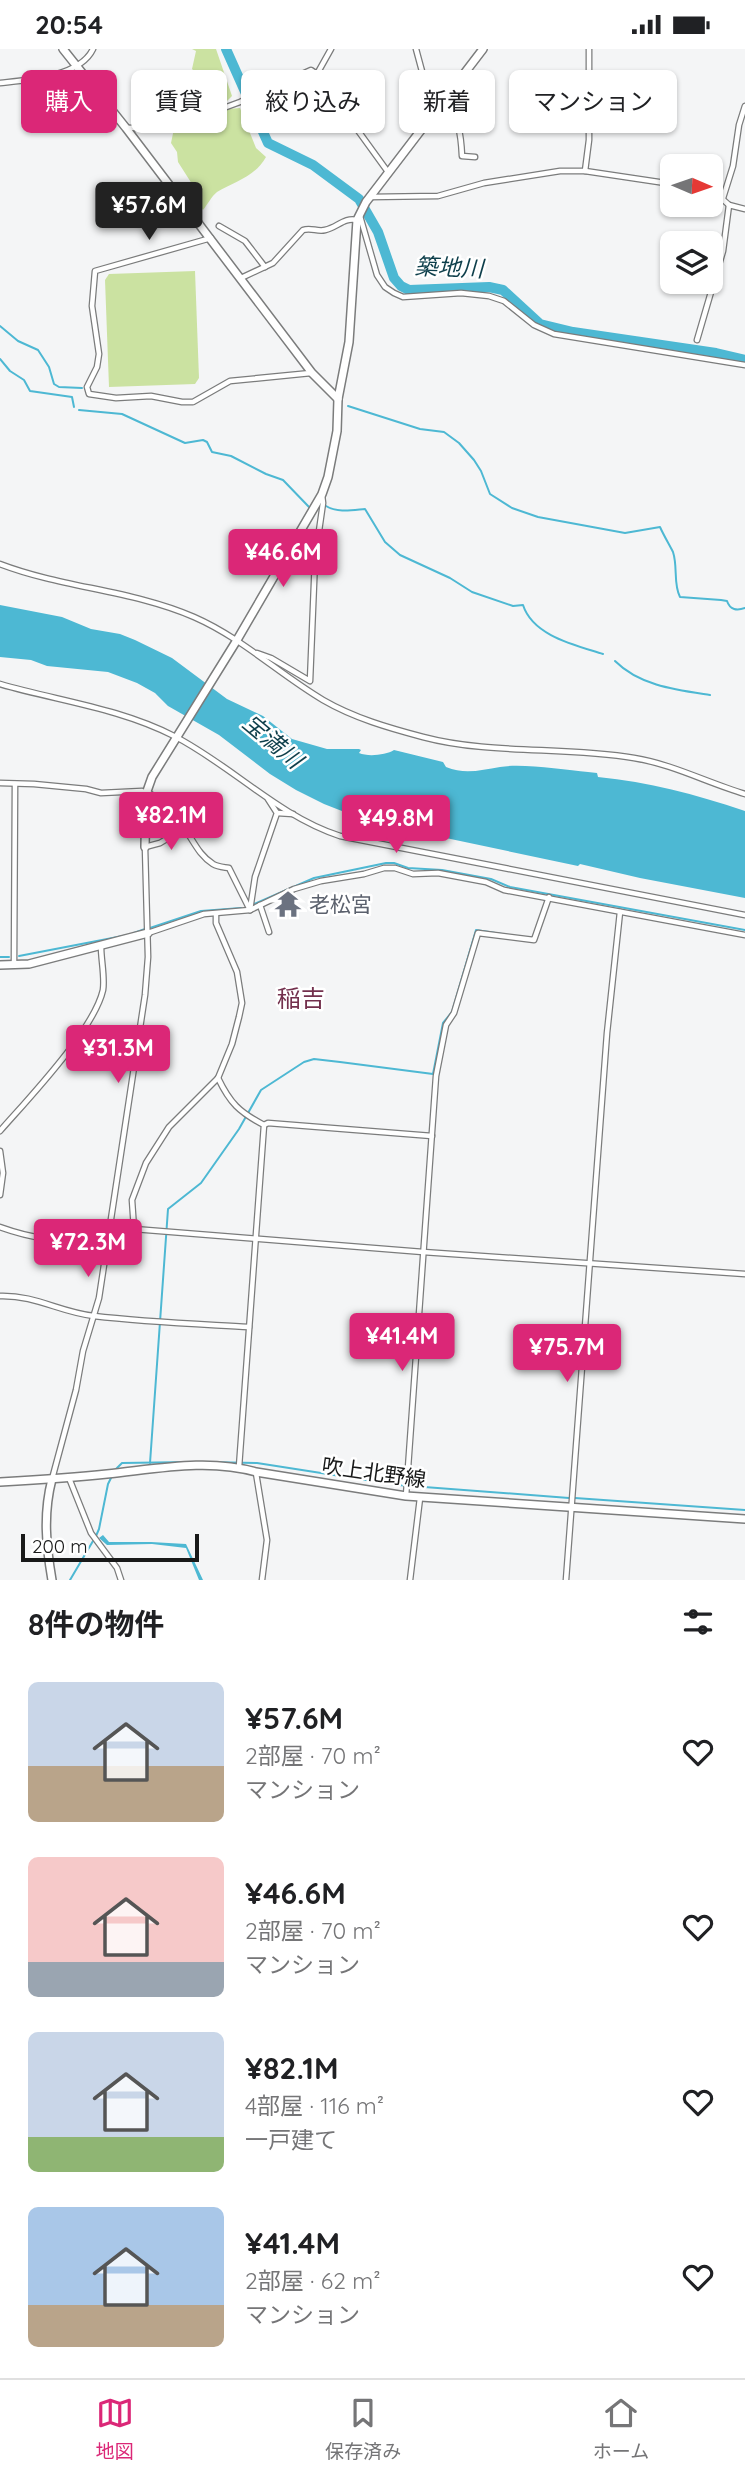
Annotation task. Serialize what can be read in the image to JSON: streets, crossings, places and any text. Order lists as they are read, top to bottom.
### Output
{
  "streets": {
    "street": ["吹上北野線"]
  },
  "districts": ["稲吉"],
  "water": ["築地川", "宝満川"],
  "places": {
    "temple": ["老松宮"]
  },
  "scale_bar": "200 m",
  "north": "right",
  "page": {
    "status": "20:54",
    "chip": [
      "購入",
      "賃貸",
      "絞り込み",
      "新着",
      "マンション"
    ],
    "price": [
      "¥57.6M",
      "¥46.6M",
      "¥82.1M",
      "¥49.8M",
      "¥31.3M",
      "¥72.3M",
      "¥41.4M",
      "¥75.7M"
    ],
    "scale": "200 m",
    "heading": "8件の物件",
    "list": [
      {
        "name": "¥57.6M",
        "note": "2部屋 · 70 m² · マンション"
      },
      {
        "name": "¥46.6M",
        "note": "2部屋 · 70 m² · マンション"
      },
      {
        "name": "¥82.1M",
        "note": "4部屋 · 116 m² · 一戸建て"
      },
      {
        "name": "¥41.4M",
        "note": "2部屋 · 62 m² · マンション"
      }
    ],
    "tabs": ["地図", "保存済み", "ホーム"]
  }
}
